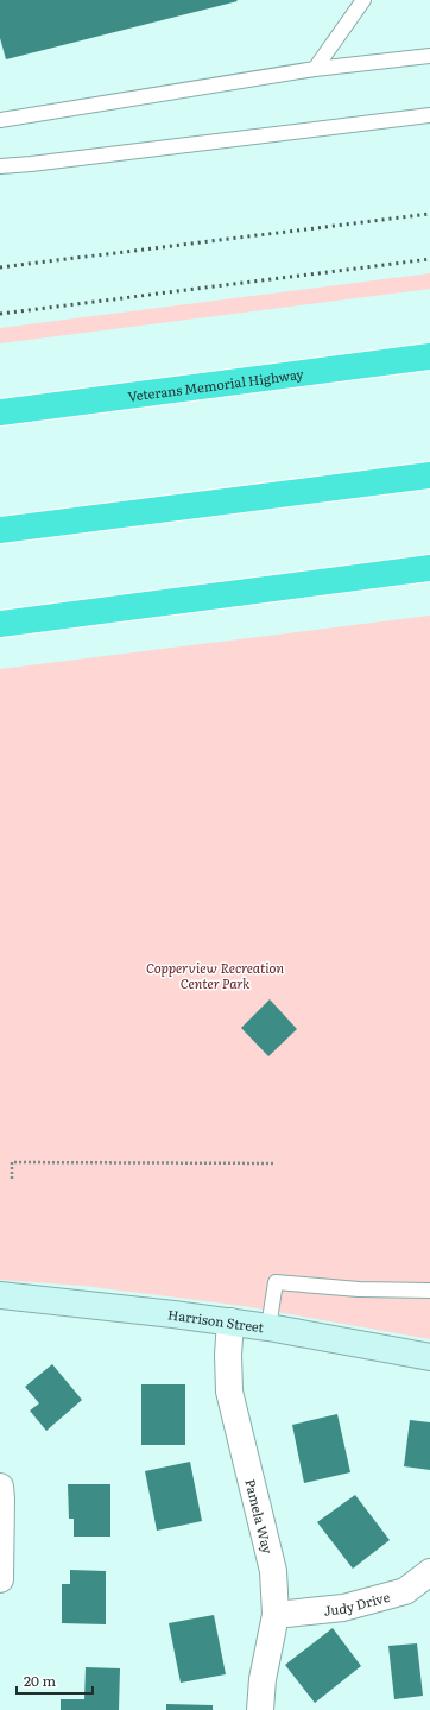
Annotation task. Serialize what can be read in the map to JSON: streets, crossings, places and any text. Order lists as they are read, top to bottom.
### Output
{
  "streets": {
    "highway": ["Veterans Memorial Highway"],
    "street": ["Harrison Street", "Pamela Way", "Judy Drive"]
  },
  "crossings": [
    ["Harrison Street", "Pamela Way"],
    ["Pamela Way", "Judy Drive"]
  ],
  "parks": ["Copperview Recreation Center Park"],
  "scale_bar": "20 m"
}
